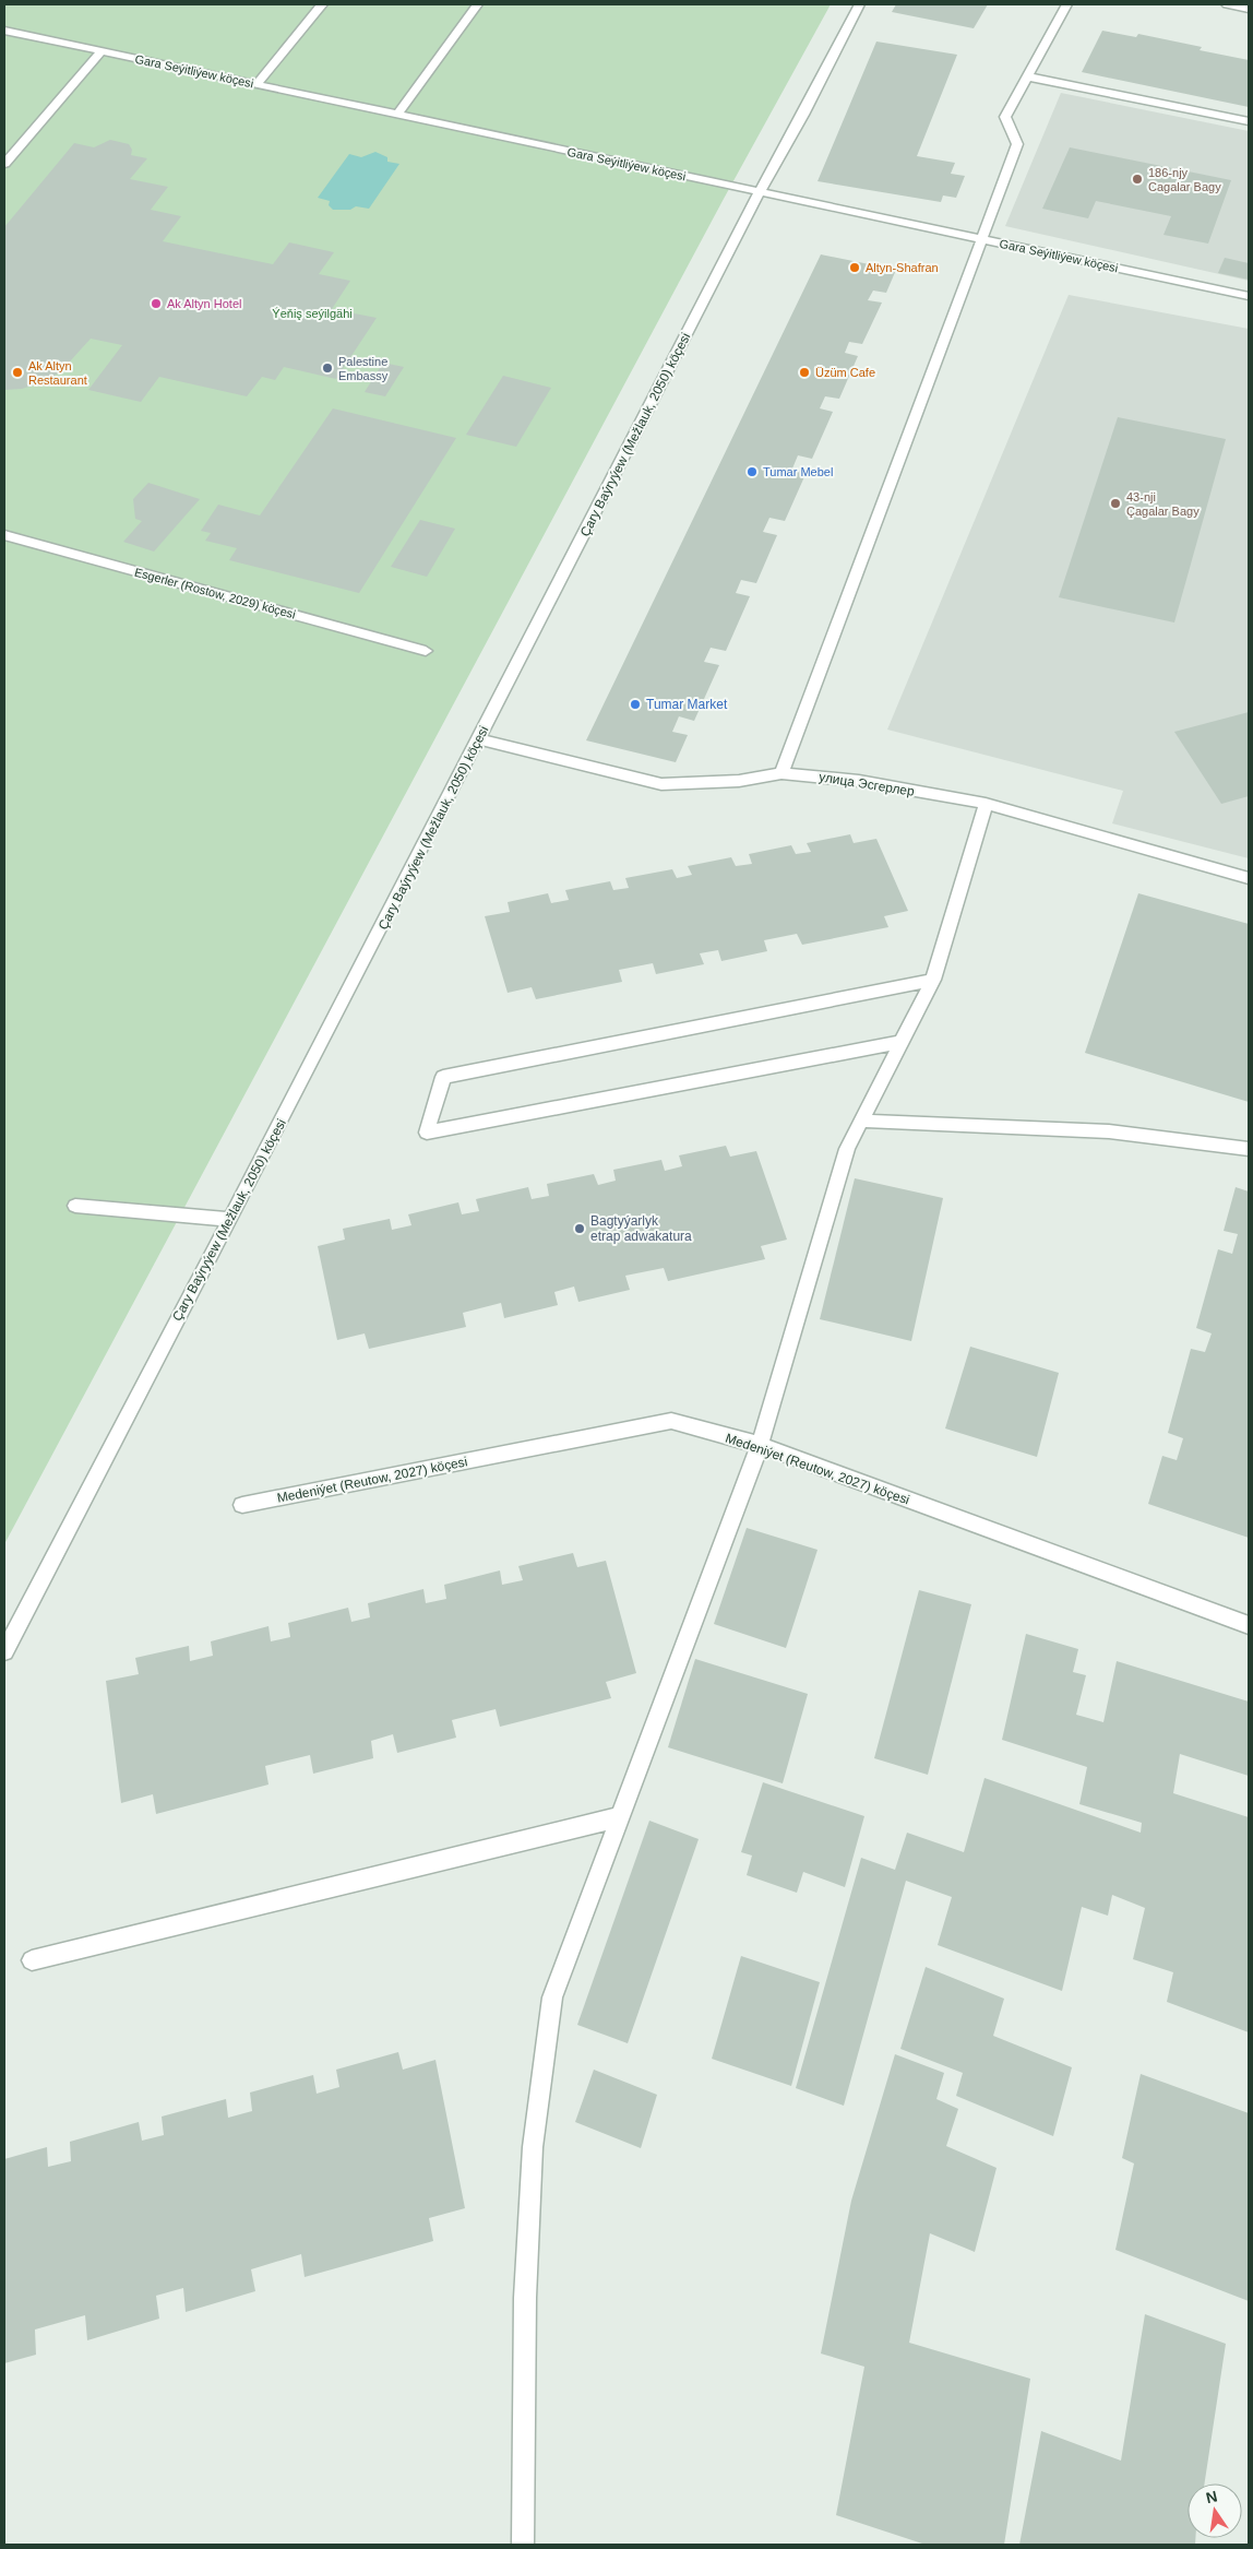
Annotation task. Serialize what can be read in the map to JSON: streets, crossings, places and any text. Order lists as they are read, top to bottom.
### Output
{
  "streets": {
    "street": [
      "Gara Seýitliýew köçesi",
      "Çary Baýryýew (Mežlauk, 2050) köçesi",
      "Esgerler (Rostow, 2029) köçesi",
      "улица Эсгерлер",
      "Medeniýet (Reutow, 2027) köçesi"
    ]
  },
  "crossings": [
    ["Gara Seýitliýew köçesi", "Çary Baýryýew (Mežlauk, 2050) köçesi"],
    ["Çary Baýryýew (Mežlauk, 2050) köçesi", "улица Эсгерлер"]
  ],
  "parks": ["Ýeňiş seýilgähi"],
  "places": [
    "186-njy Cagalar Bagy",
    "Altyn-Shafran",
    "Ak Altyn Hotel",
    "Palestine Embassy",
    "Ak Altyn Restaurant",
    "Üzüm Cafe",
    "Tumar Mebel",
    "43-nji Çagalar Bagy",
    "Tumar Market",
    "Bagtyýarlyk etrap adwakatura"
  ],
  "north": "top"
}
